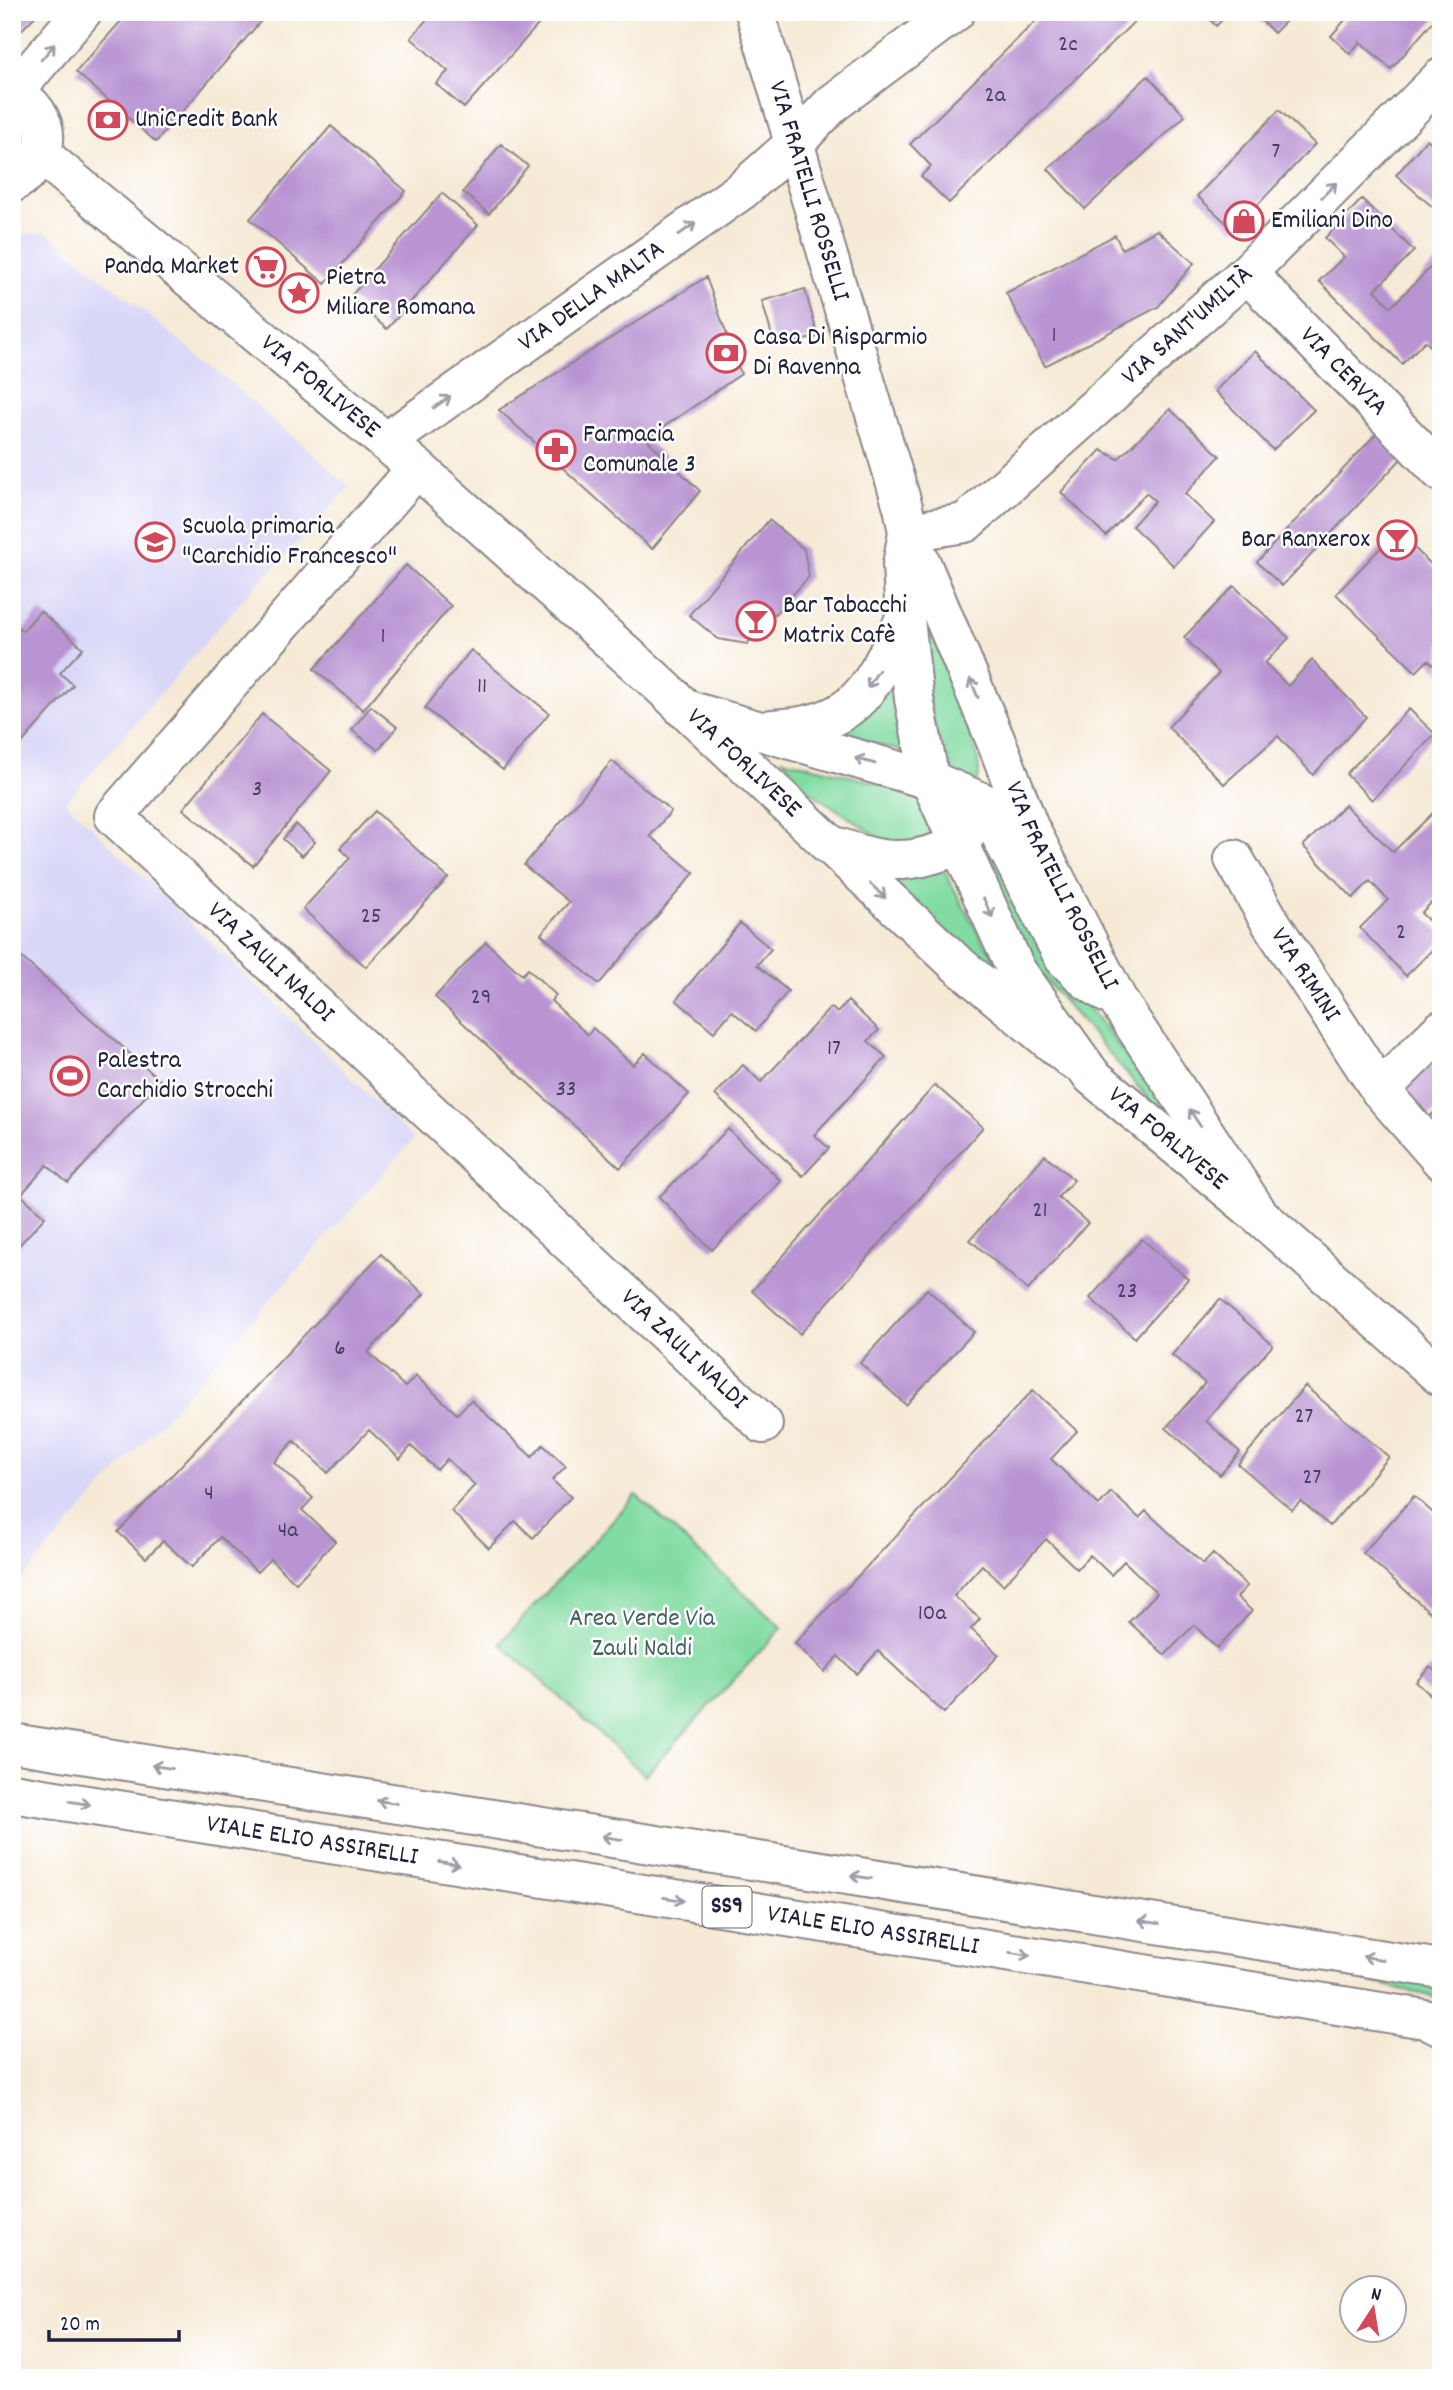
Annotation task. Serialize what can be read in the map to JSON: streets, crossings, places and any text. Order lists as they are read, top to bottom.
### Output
{
  "streets": {
    "main road": [
      "VIA FRATELLI ROSSELLI",
      "VIA DELLA MALTA",
      "VIA SANT'UMILTÀ",
      "VIA CERVIA",
      "VIA FORLIVESE",
      "VIA ZAULI NALDI",
      "VIA RIMINI",
      "VIALE ELIO ASSIRELLI",
      "SS9"
    ]
  },
  "crossings": [
    ["VIA FRATELLI ROSSELLI", "VIA DELLA MALTA"],
    ["VIA FRATELLI ROSSELLI", "VIA SANT'UMILTÀ"],
    ["VIA FRATELLI ROSSELLI", "VIA FORLIVESE"],
    ["VIA DELLA MALTA", "VIA FORLIVESE"],
    ["VIA SANT'UMILTÀ", "VIA CERVIA"],
    ["VIA FORLIVESE", "VIA ZAULI NALDI"]
  ],
  "one_way": ["VIA DELLA MALTA", "VIA SANT'UMILTÀ"],
  "parks": ["Area Verde Via Zauli Naldi"],
  "places": {
    "bank": ["UniCredit Bank", "Casa Di Risparmio Di Ravenna"],
    "shop": ["Emiliani Dino"],
    "supermarket": ["Panda Market"],
    "place": ["Pietra Miliare Romana"],
    "pharmacy": ["Farmacia Comunale 3"],
    "bar": ["Bar Ranxerox", "Bar Tabacchi Matrix Cafè"],
    "school or university": ["Scuola primaria \"Carchidio Francesco\""],
    "sports": ["Palestra Carchidio Strocchi"]
  },
  "house_numbers": [
    "2c",
    "2a",
    "7",
    "1",
    "1",
    "11",
    "3",
    "25",
    "2",
    "29",
    "17",
    "33",
    "21",
    "23",
    "6",
    "27",
    "27",
    "4",
    "4a",
    "10a"
  ],
  "scale_bar": "20 m",
  "north": "top"
}
